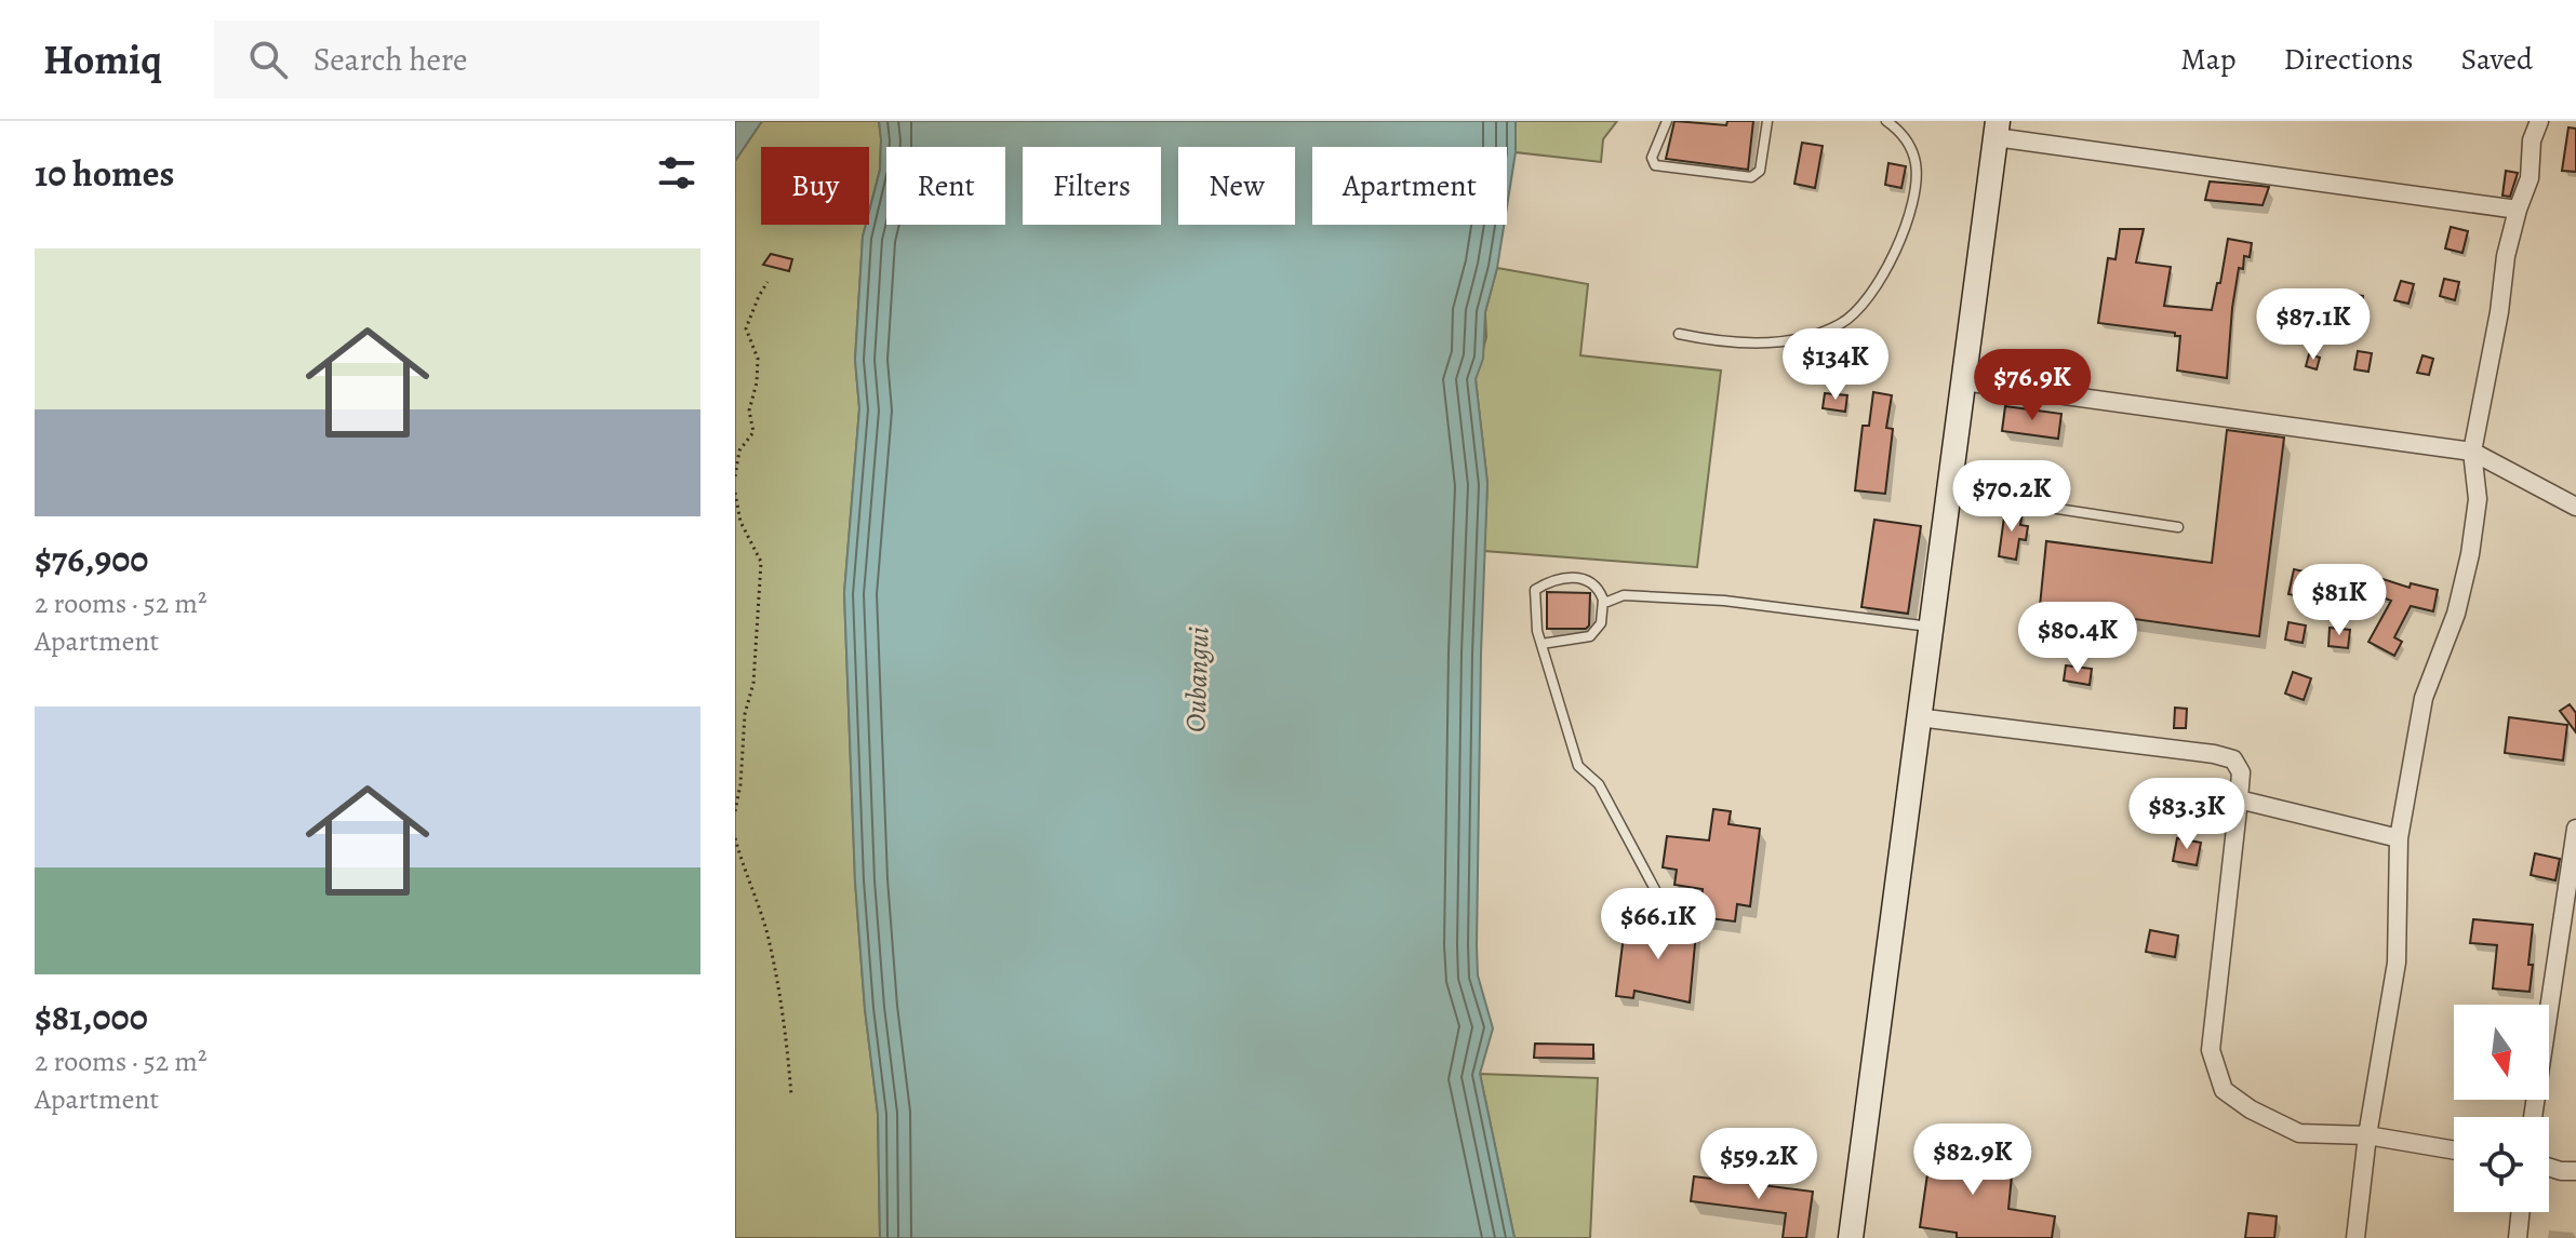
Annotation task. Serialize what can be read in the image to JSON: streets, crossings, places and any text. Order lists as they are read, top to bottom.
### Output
{
  "water": ["Oubangui"],
  "north": "bottom",
  "page": {
    "header": "Homiq",
    "search": "Search here",
    "nav": ["Map", "Directions", "Saved"],
    "heading": "10 homes",
    "chip": [
      "Buy",
      "Rent",
      "Filters",
      "New",
      "Apartment"
    ],
    "list": [
      {
        "name": "$76,900",
        "note": "2 rooms · 52 m² · Apartment"
      },
      {
        "name": "$81,000",
        "note": "2 rooms · 52 m² · Apartment"
      }
    ],
    "price": [
      "$87.1K",
      "$134K",
      "$76.9K",
      "$70.2K",
      "$81K",
      "$80.4K",
      "$83.3K",
      "$66.1K",
      "$82.9K",
      "$59.2K"
    ]
  }
}
